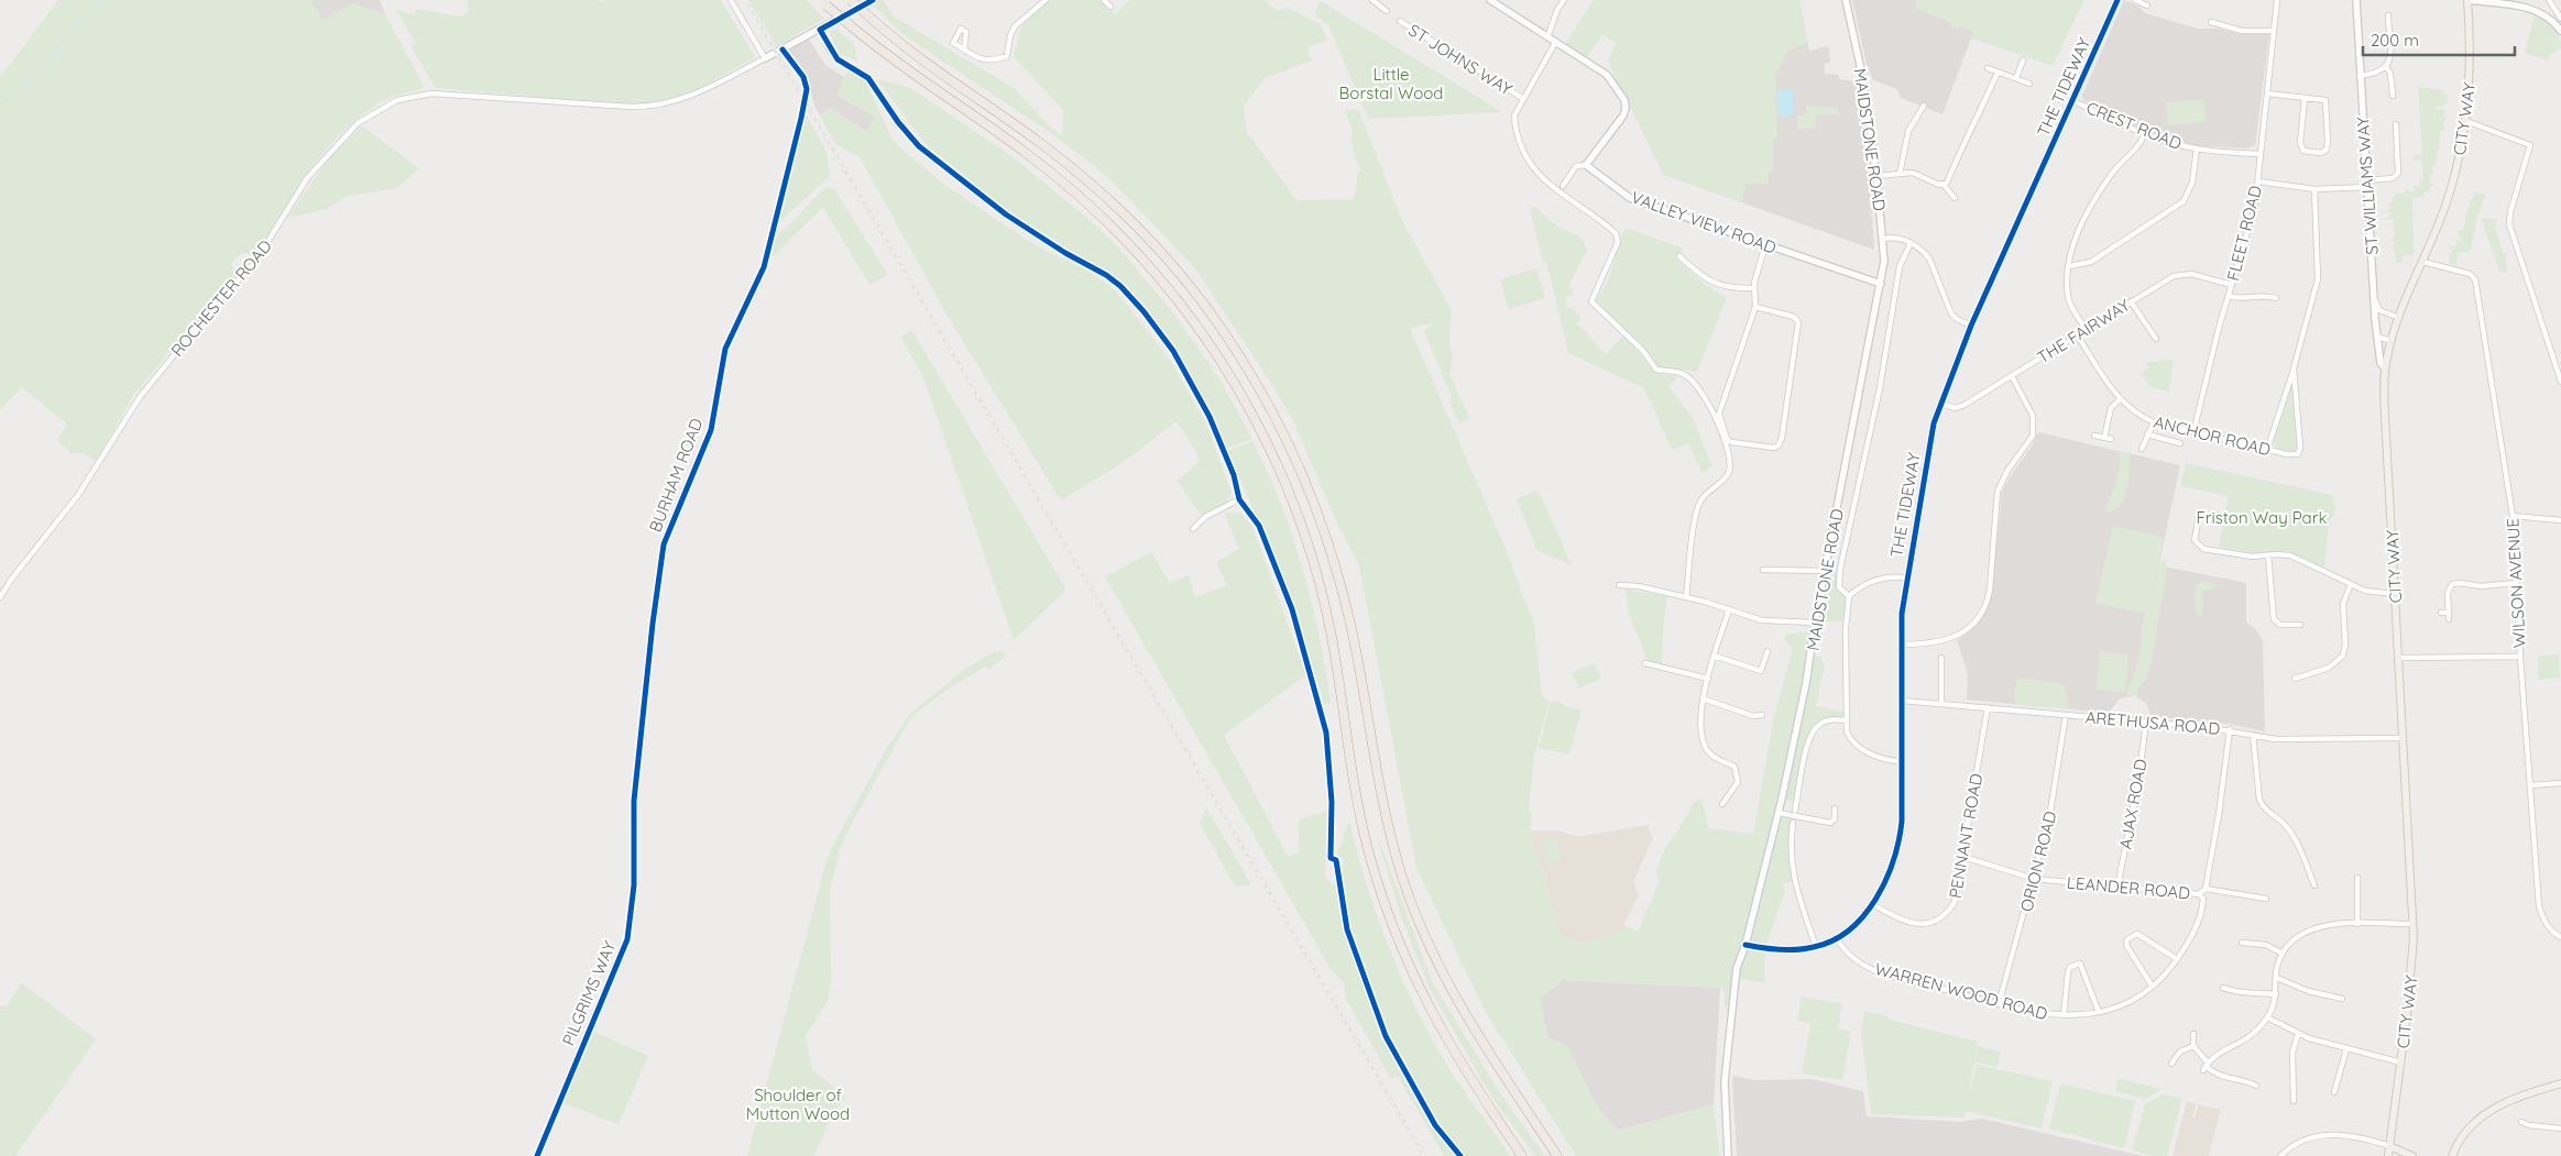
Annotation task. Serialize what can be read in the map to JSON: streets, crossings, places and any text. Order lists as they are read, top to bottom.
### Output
{
  "streets": {
    "main road": ["CITY WAY"],
    "street": [
      "ST JOHNS WAY",
      "THE TIDEWAY",
      "CREST ROAD",
      "MAIDSTONE ROAD",
      "ST WILLIAMS WAY",
      "VALLEY VIEW ROAD",
      "FLEET ROAD",
      "ROCHESTER ROAD",
      "THE FAIRWAY",
      "ANCHOR ROAD",
      "BURHAM ROAD",
      "WILSON AVENUE",
      "ARETHUSA ROAD",
      "AJAX ROAD",
      "PENNANT ROAD",
      "ORION ROAD",
      "LEANDER ROAD",
      "WARREN WOOD ROAD",
      "PILGRIMS WAY"
    ]
  },
  "crossings": [
    ["THE TIDEWAY", "CREST ROAD"],
    ["THE TIDEWAY", "MAIDSTONE ROAD"],
    ["THE TIDEWAY", "THE FAIRWAY"],
    ["THE TIDEWAY", "ARETHUSA ROAD"],
    ["THE TIDEWAY", "PENNANT ROAD"],
    ["THE TIDEWAY", "WARREN WOOD ROAD"],
    ["CITY WAY", "ST WILLIAMS WAY"],
    ["CITY WAY", "WILSON AVENUE"],
    ["CITY WAY", "ARETHUSA ROAD"],
    ["CREST ROAD", "FLEET ROAD"],
    ["MAIDSTONE ROAD", "VALLEY VIEW ROAD"],
    ["FLEET ROAD", "THE FAIRWAY"],
    ["FLEET ROAD", "ANCHOR ROAD"],
    ["THE FAIRWAY", "ANCHOR ROAD"],
    ["BURHAM ROAD", "PILGRIMS WAY"],
    ["ARETHUSA ROAD", "AJAX ROAD"],
    ["ARETHUSA ROAD", "PENNANT ROAD"],
    ["ARETHUSA ROAD", "ORION ROAD"],
    ["AJAX ROAD", "LEANDER ROAD"],
    ["PENNANT ROAD", "LEANDER ROAD"],
    ["ORION ROAD", "LEANDER ROAD"],
    ["ORION ROAD", "WARREN WOOD ROAD"],
    ["LEANDER ROAD", "WARREN WOOD ROAD"]
  ],
  "parks": ["Little Borstal Wood", "Friston Way Park", "Shoulder of Mutton Wood"],
  "scale_bar": "200 m"
}
